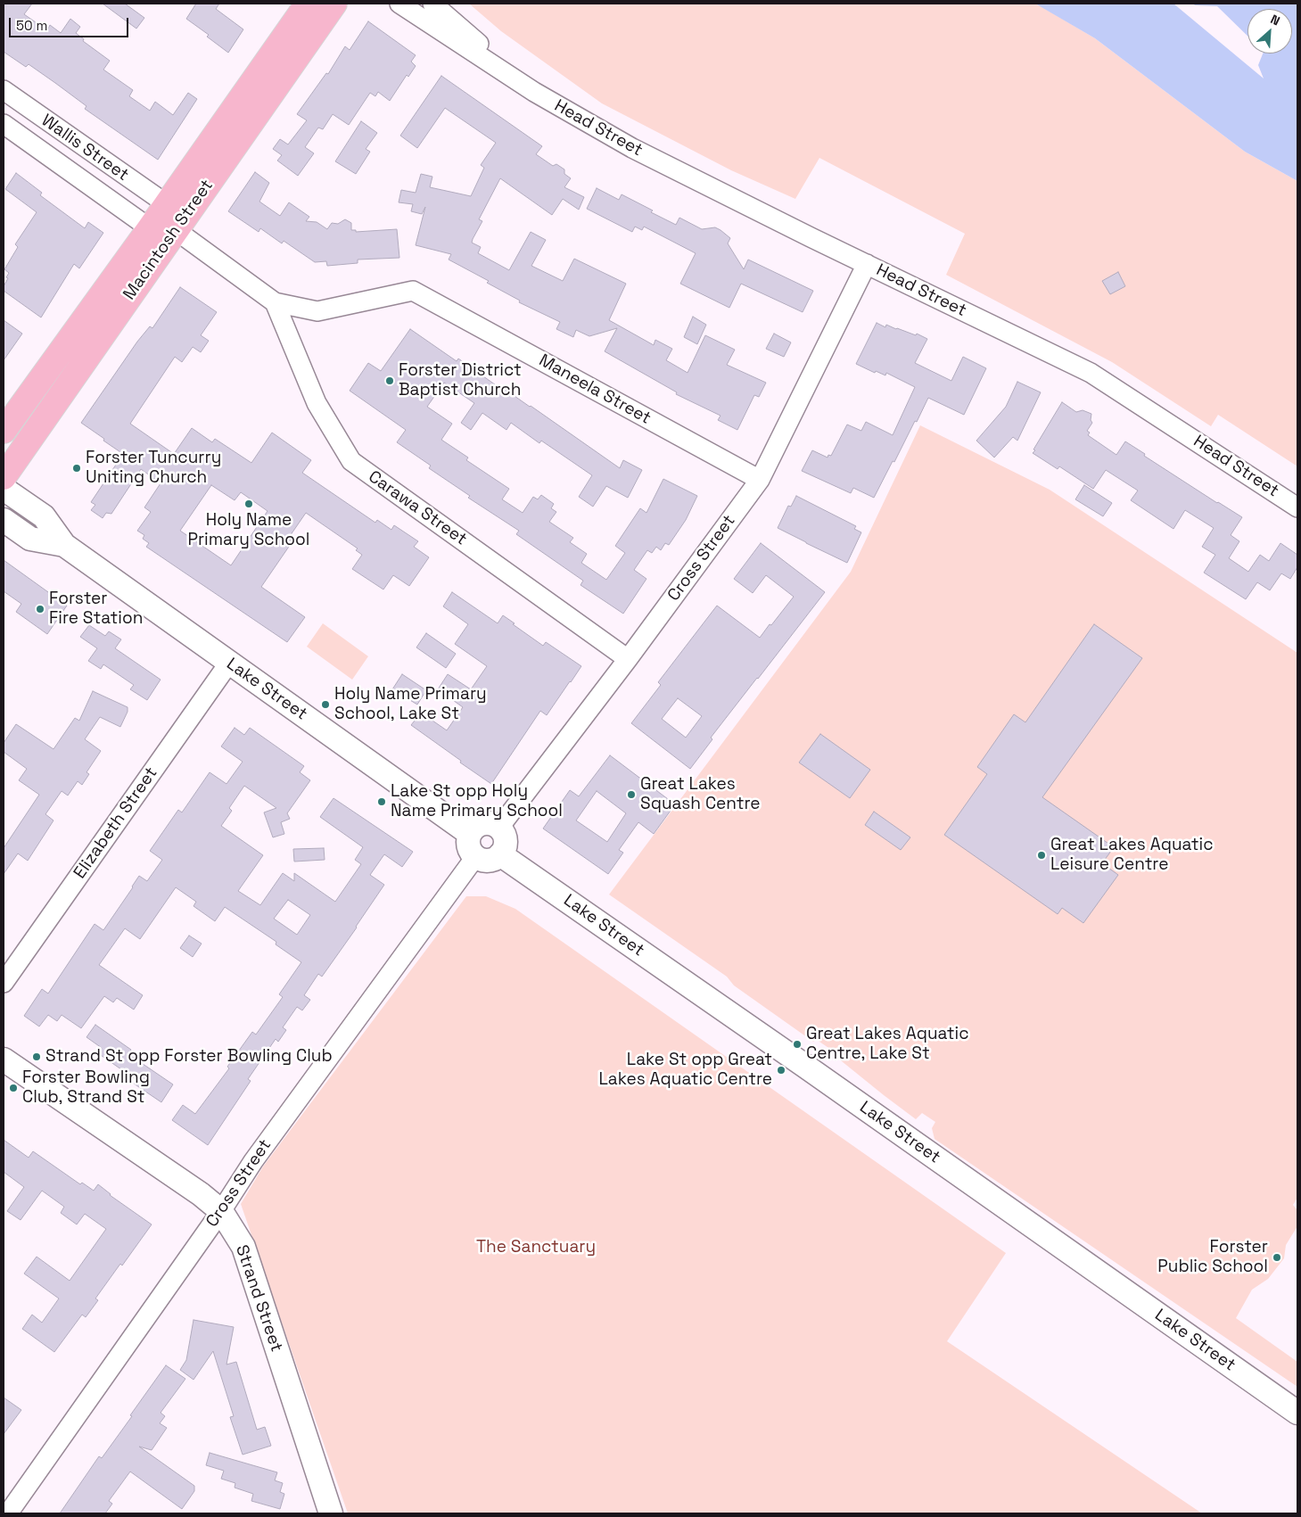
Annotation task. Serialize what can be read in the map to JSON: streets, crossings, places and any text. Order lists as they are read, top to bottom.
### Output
{
  "streets": {
    "main road": ["Macintosh Street"],
    "street": [
      "Head Street",
      "Wallis Street",
      "Maneela Street",
      "Carawa Street",
      "Cross Street",
      "Lake Street",
      "Elizabeth Street",
      "Strand Street"
    ]
  },
  "crossings": [
    ["Head Street", "Cross Street"],
    ["Wallis Street", "Macintosh Street"],
    ["Maneela Street", "Carawa Street"],
    ["Maneela Street", "Cross Street"],
    ["Carawa Street", "Cross Street"],
    ["Cross Street", "Lake Street"],
    ["Cross Street", "Strand Street"],
    ["Lake Street", "Elizabeth Street"]
  ],
  "parks": ["The Sanctuary"],
  "places": [
    "Forster District Baptist Church",
    "Forster Tuncurry Uniting Church",
    "Holy Name Primary School",
    "Forster Fire Station",
    "Holy Name Primary School, Lake St",
    "Great Lakes Squash Centre",
    "Lake St opp Holy Name Primary School",
    "Great Lakes Aquatic Leisure Centre",
    "Great Lakes Aquatic Centre, Lake St",
    "Strand St opp Forster Bowling Club",
    "Lake St opp Great Lakes Aquatic Centre",
    "Forster Bowling Club, Strand St",
    "Forster Public School"
  ],
  "scale_bar": "50 m",
  "north": "top right"
}
